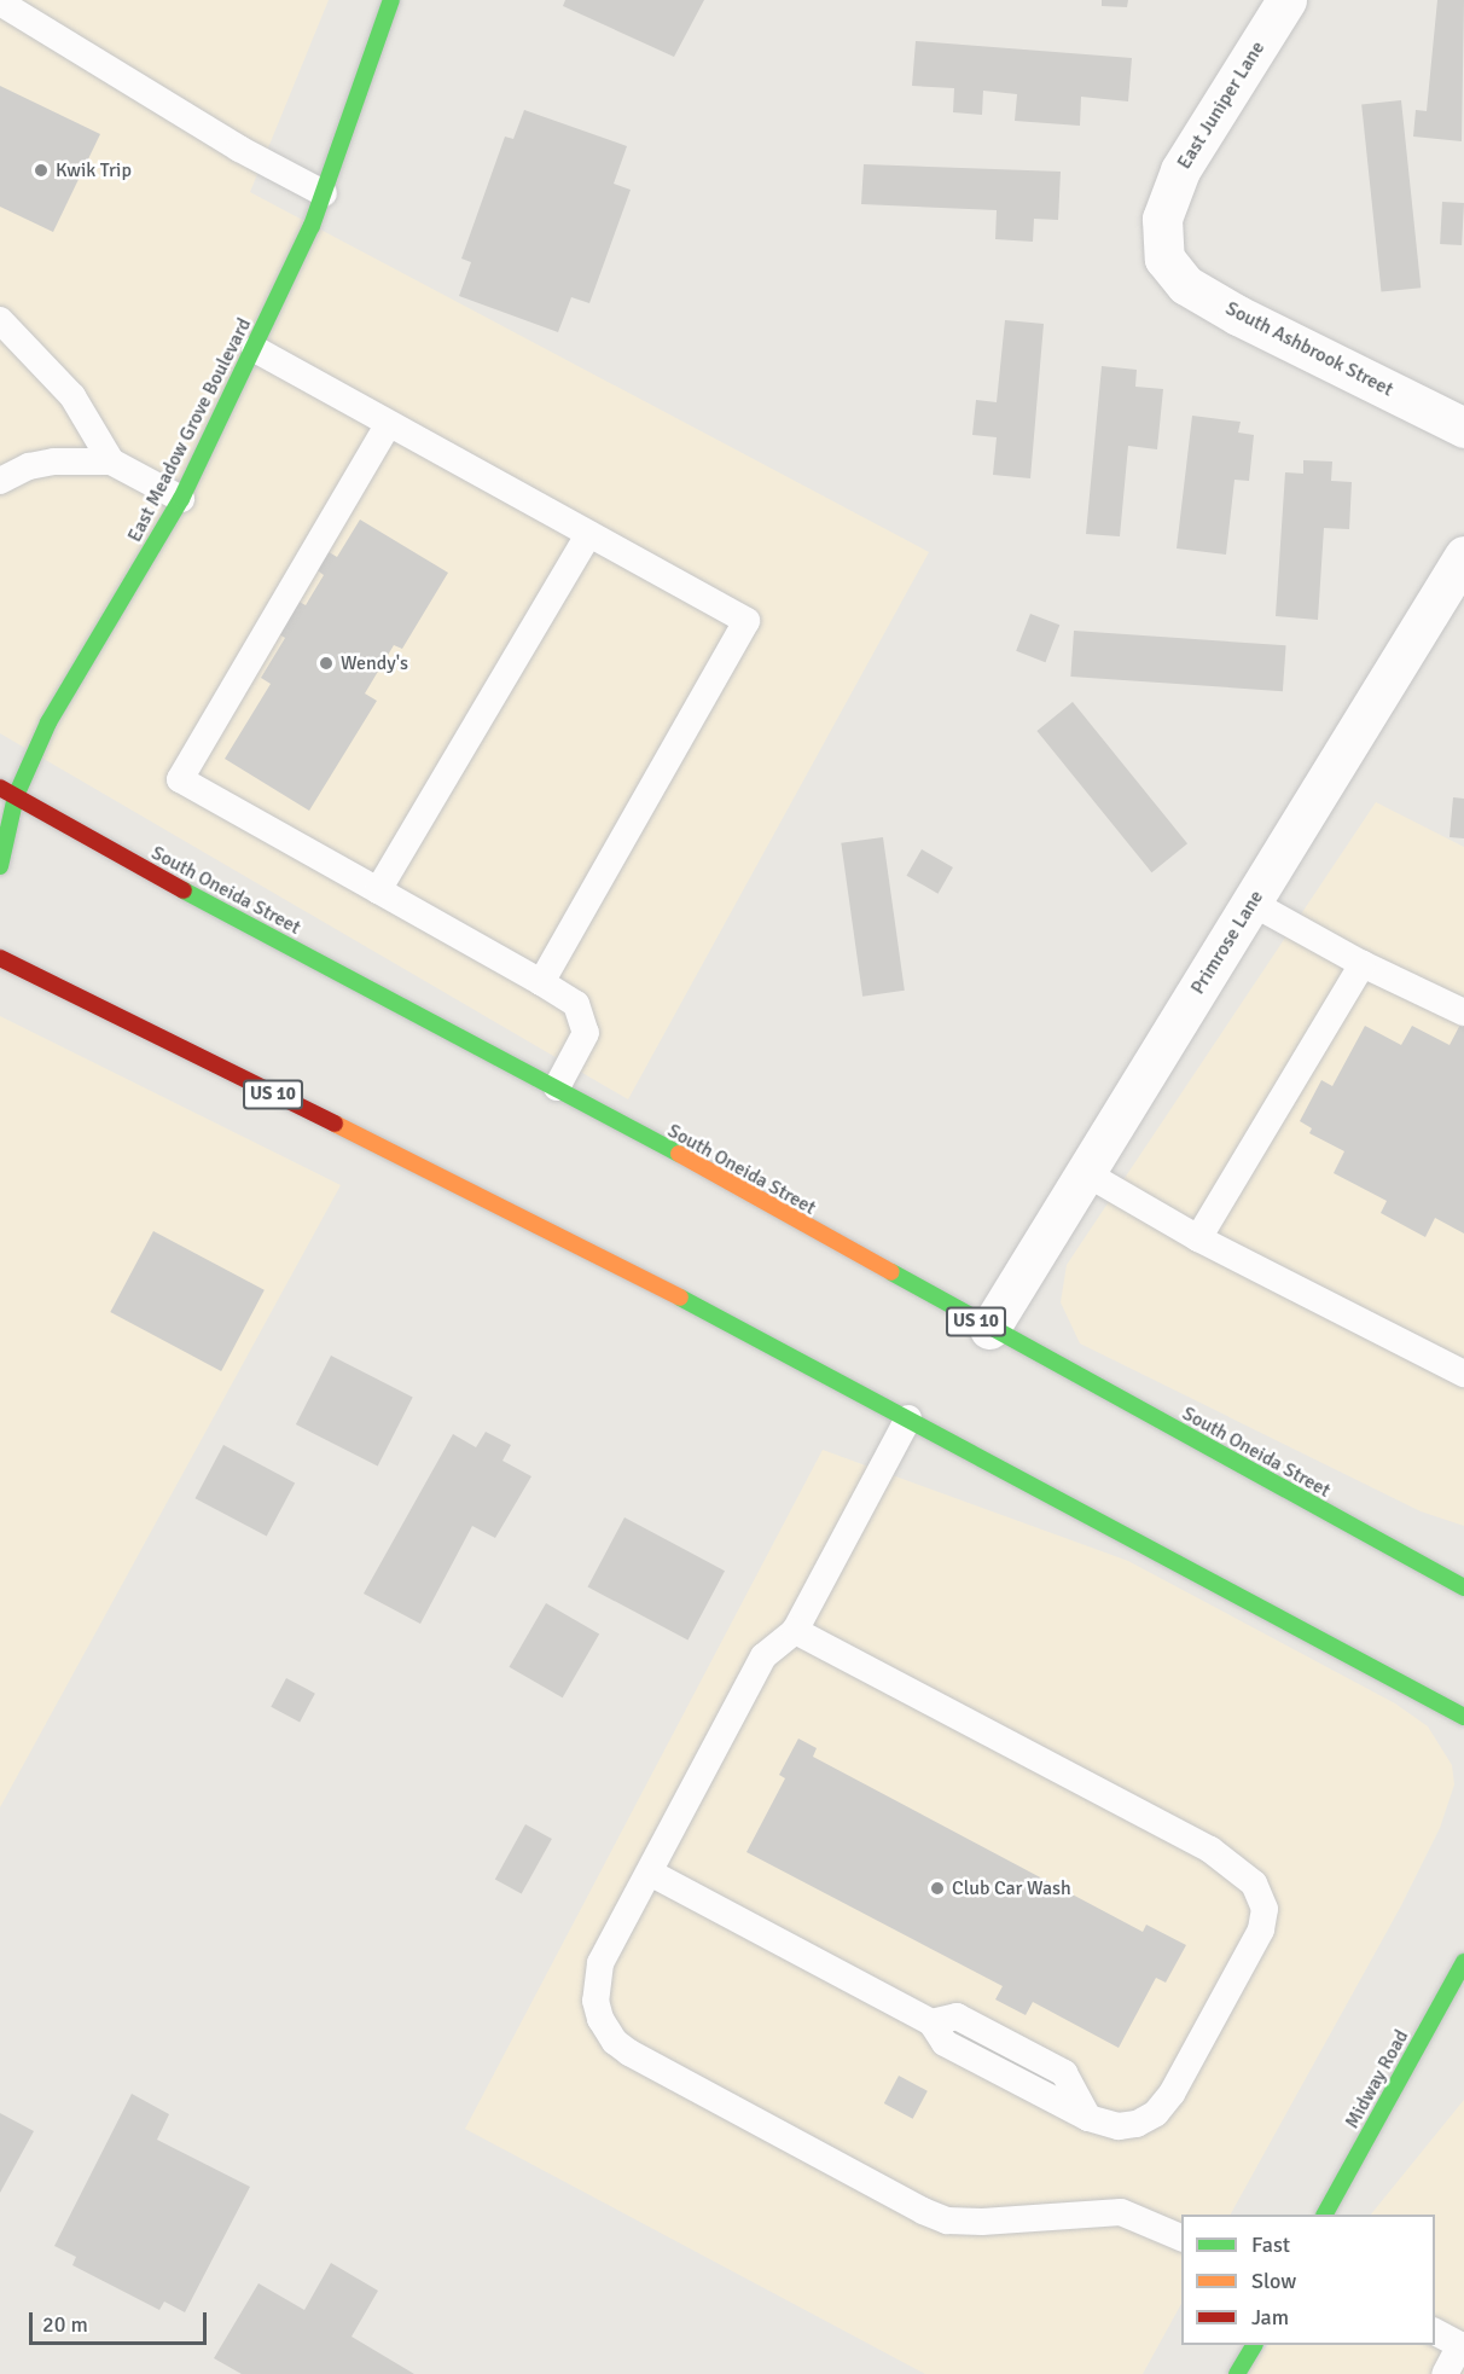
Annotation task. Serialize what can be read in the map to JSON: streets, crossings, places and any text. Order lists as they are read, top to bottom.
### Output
{
  "streets": {
    "main road": [
      "East Meadow Grove Boulevard",
      "South Oneida Street",
      "US 10",
      "Midway Road"
    ],
    "street": ["East Juniper Lane", "South Ashbrook Street", "Primrose Lane"]
  },
  "crossings": [
    ["East Juniper Lane", "South Ashbrook Street"],
    ["East Meadow Grove Boulevard", "South Oneida Street"],
    ["South Oneida Street", "Primrose Lane"]
  ],
  "places": ["Kwik Trip", "Wendy's", "Club Car Wash"],
  "legend": ["Fast", "Slow", "Jam"],
  "scale_bar": "20 m"
}
